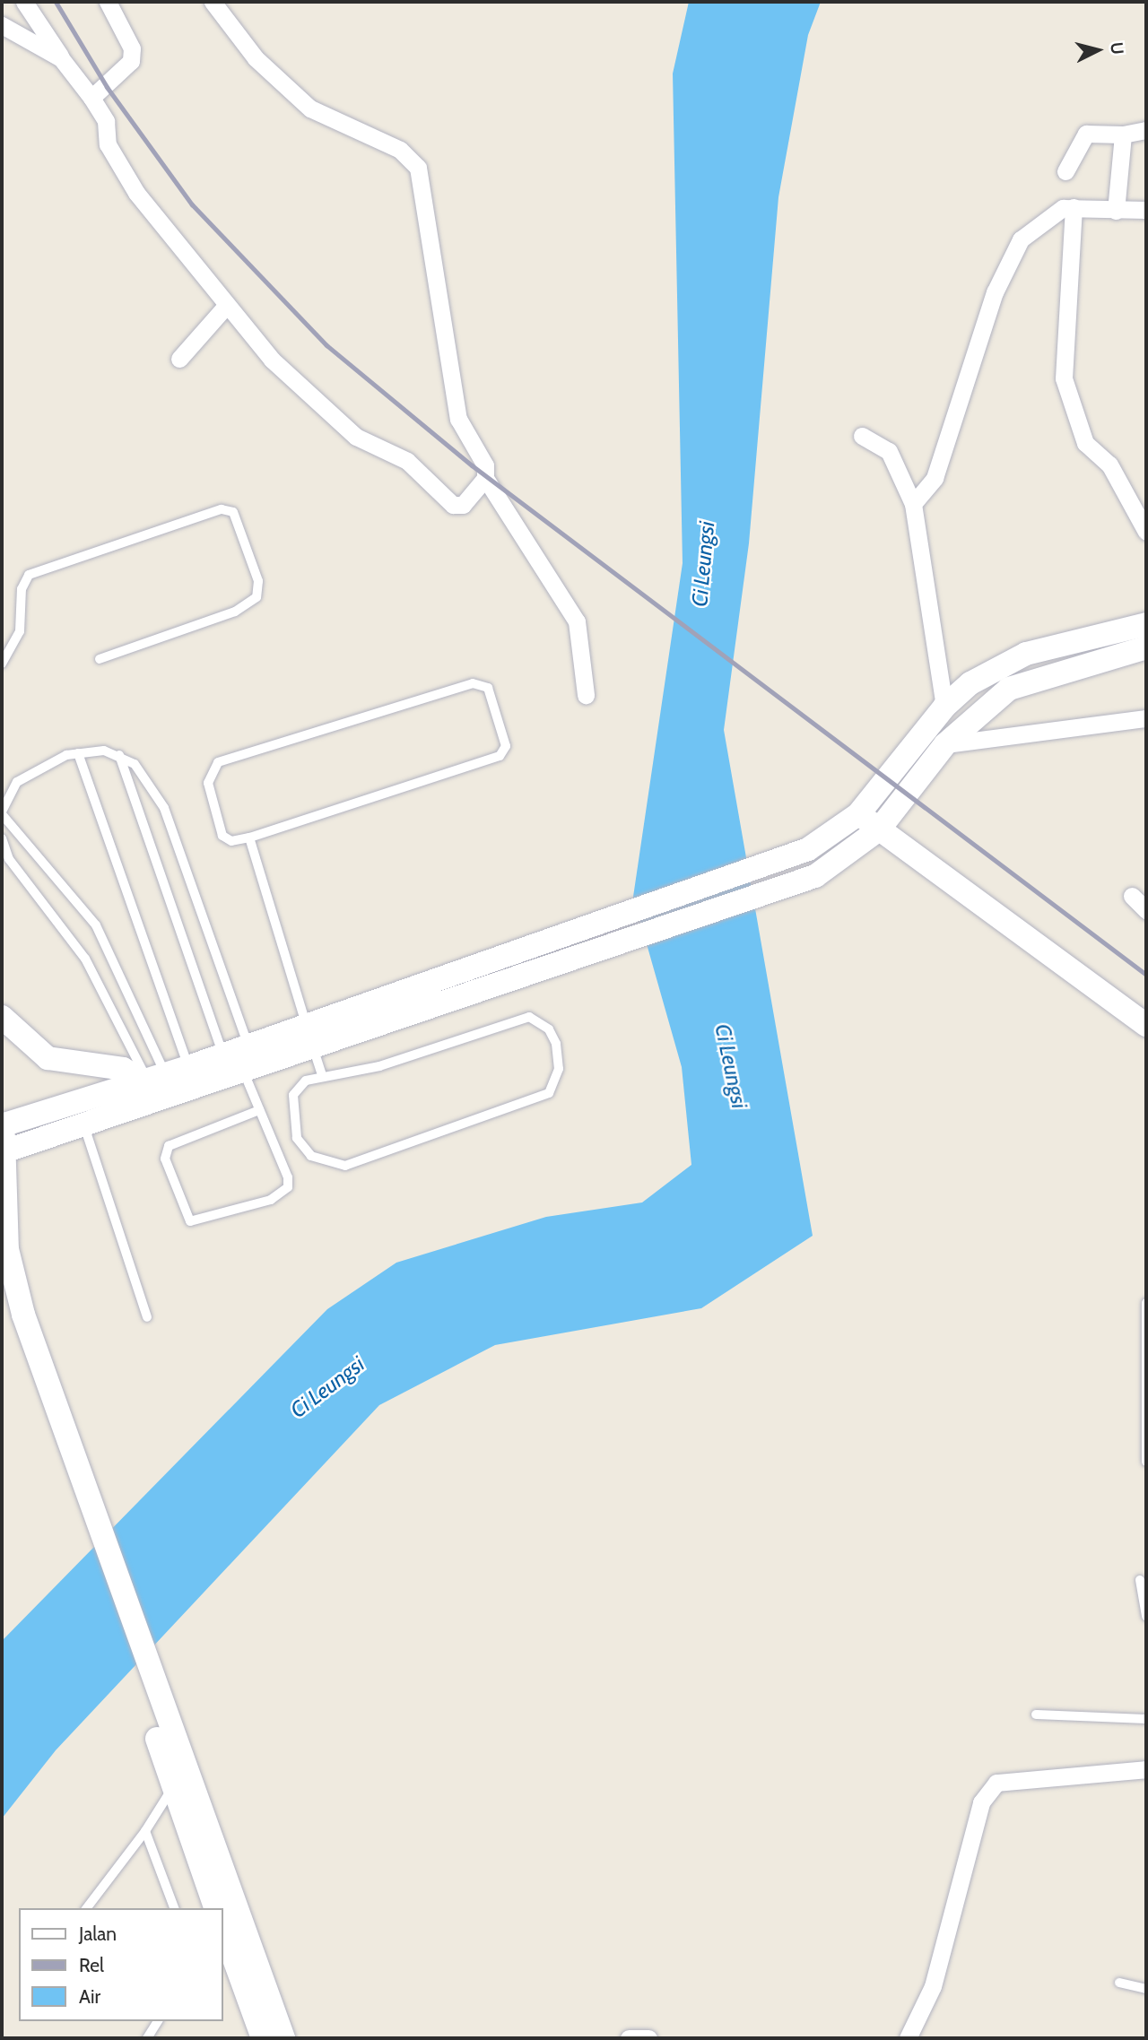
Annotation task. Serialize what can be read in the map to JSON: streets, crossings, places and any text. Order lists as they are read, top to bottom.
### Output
{
  "water": ["Ci Leungsi"],
  "legend": ["Jalan", "Rel", "Air"],
  "north": "right"
}
